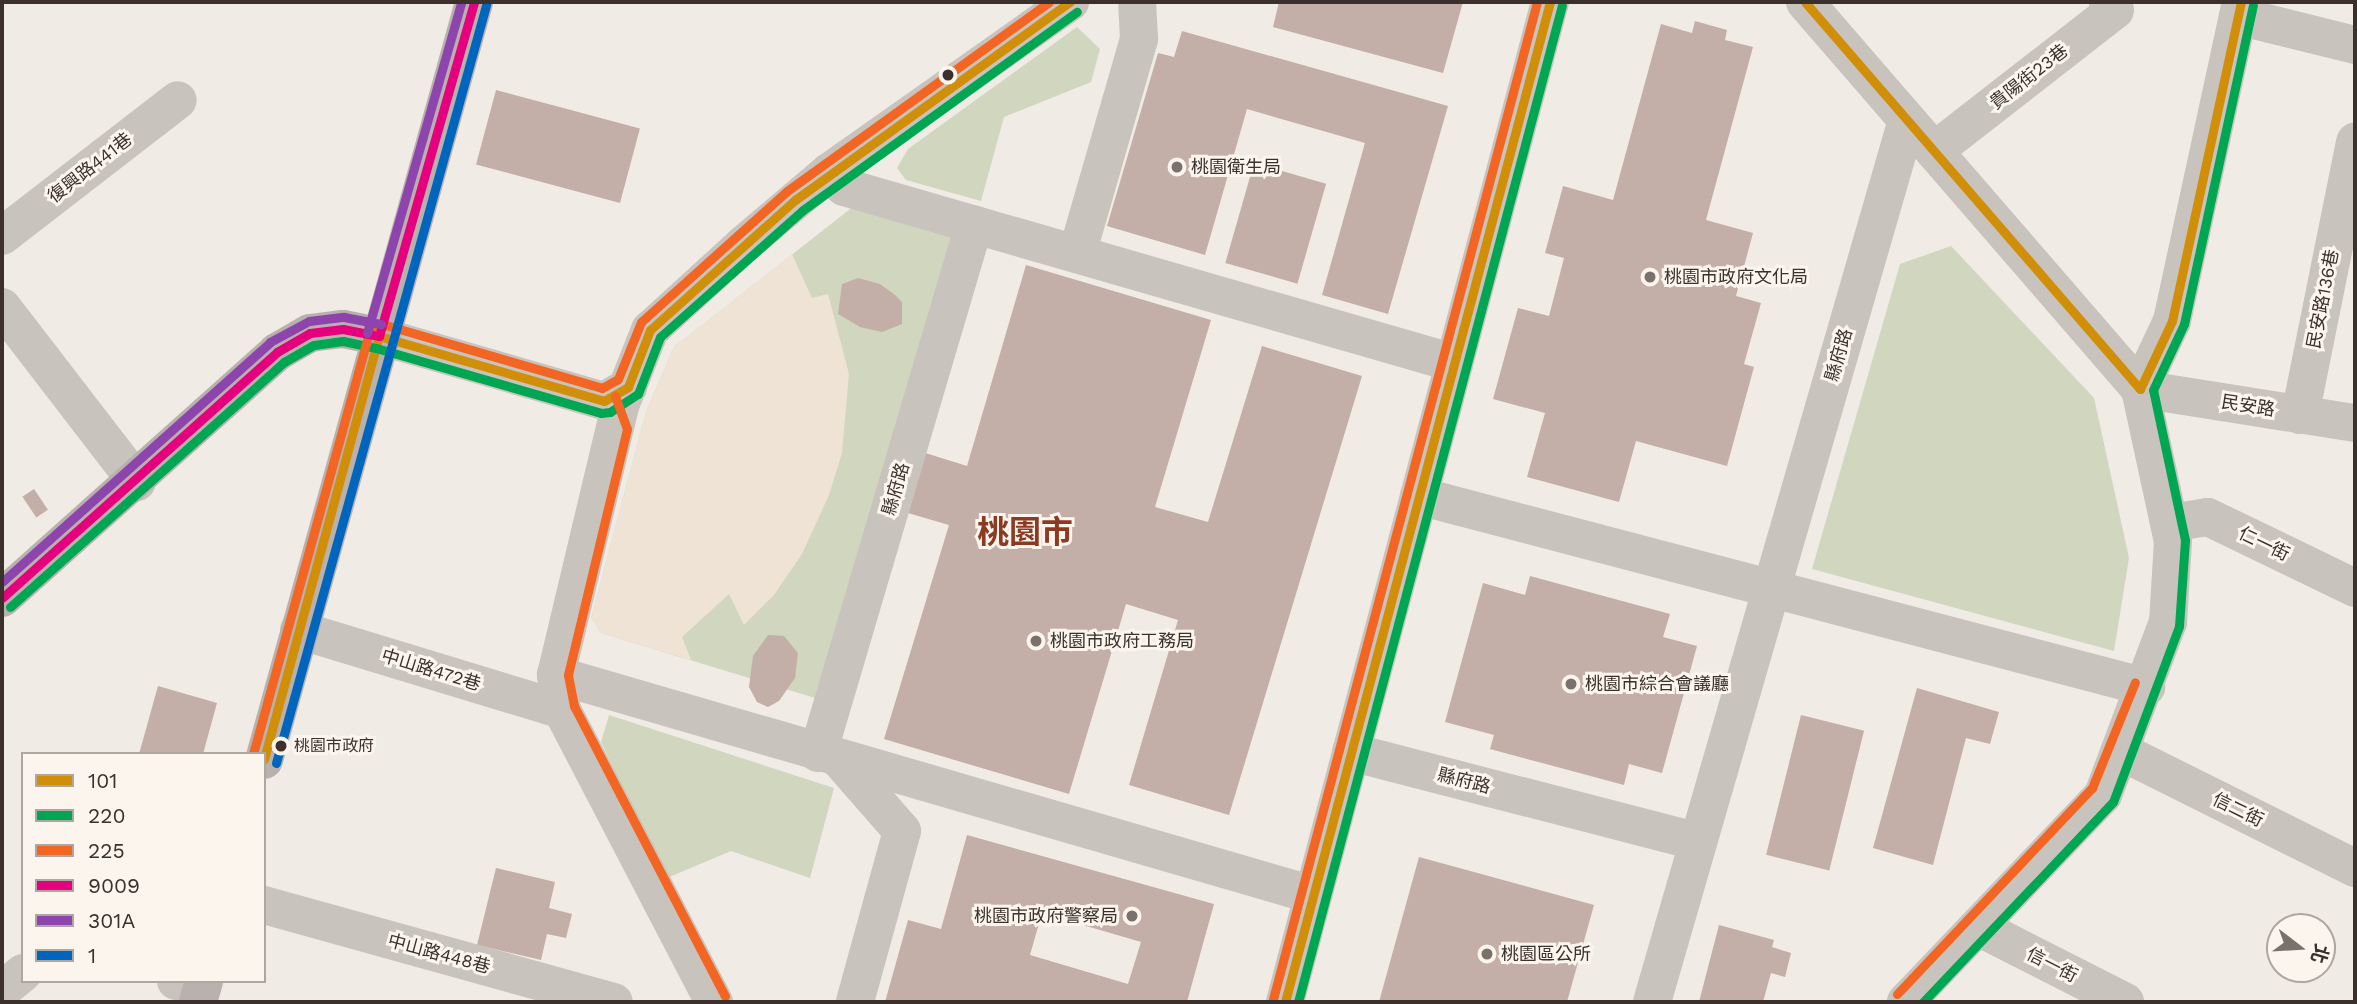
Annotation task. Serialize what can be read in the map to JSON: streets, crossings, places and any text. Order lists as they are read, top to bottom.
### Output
{
  "streets": {
    "street": [
      "貴陽街23巷",
      "復興路441巷",
      "民安路136巷",
      "縣府路",
      "民安路",
      "仁一街",
      "中山路472巷",
      "信二街",
      "中山路448巷",
      "信一街"
    ]
  },
  "crossings": [
    ["民安路136巷", "民安路"]
  ],
  "districts": ["桃園市"],
  "places": [
    "桃園衛生局",
    "桃園市政府文化局",
    "桃園市政府工務局",
    "桃園市綜合會議廳",
    "桃園市政府",
    "桃園市政府警察局",
    "桃園區公所"
  ],
  "lines": [
    "transit line 101",
    "transit line 225",
    "transit line 9009",
    "transit line 301A",
    "transit line 220",
    "transit line 1"
  ],
  "legend": [
    "101",
    "220",
    "225",
    "9009",
    "301A",
    "1"
  ],
  "north": "right"
}
